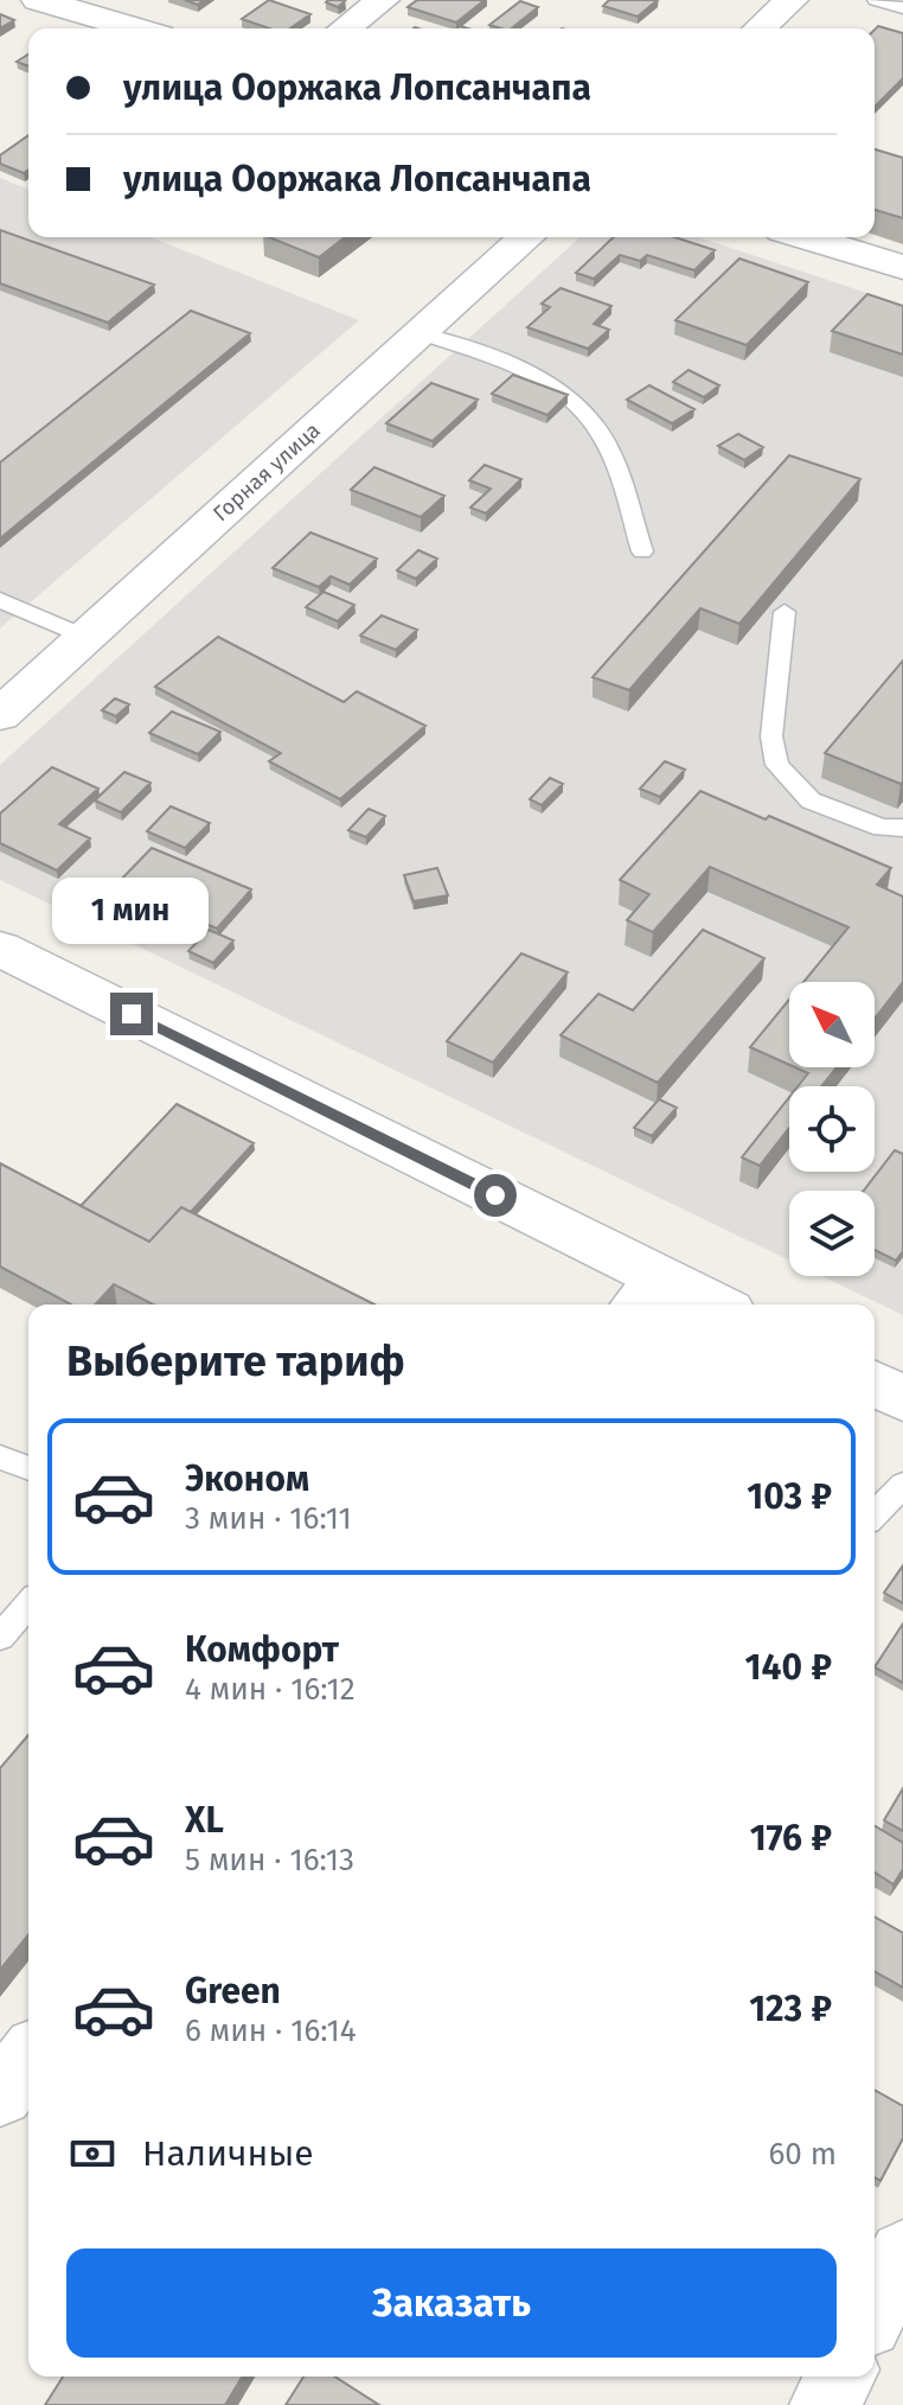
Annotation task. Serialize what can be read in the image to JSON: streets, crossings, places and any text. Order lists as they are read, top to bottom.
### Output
{
  "streets": {
    "street": ["Горная улица"]
  },
  "north": "top left",
  "page": {
    "banner": ["улица Ооржака Лопсанчапа", "улица Ооржака Лопсанчапа"],
    "bubble": "1 мин",
    "heading": "Выберите тариф",
    "list": [
      {
        "name": "Эконом",
        "note": "3 мин · 16:11",
        "value": "103 ₽"
      },
      {
        "name": "Комфорт",
        "note": "4 мин · 16:12",
        "value": "140 ₽"
      },
      {
        "name": "XL",
        "note": "5 мин · 16:13",
        "value": "176 ₽"
      },
      {
        "name": "Green",
        "note": "6 мин · 16:14",
        "value": "123 ₽"
      }
    ],
    "pay": ["Наличные", "60 m"],
    "buttons": "Заказать"
  }
}
